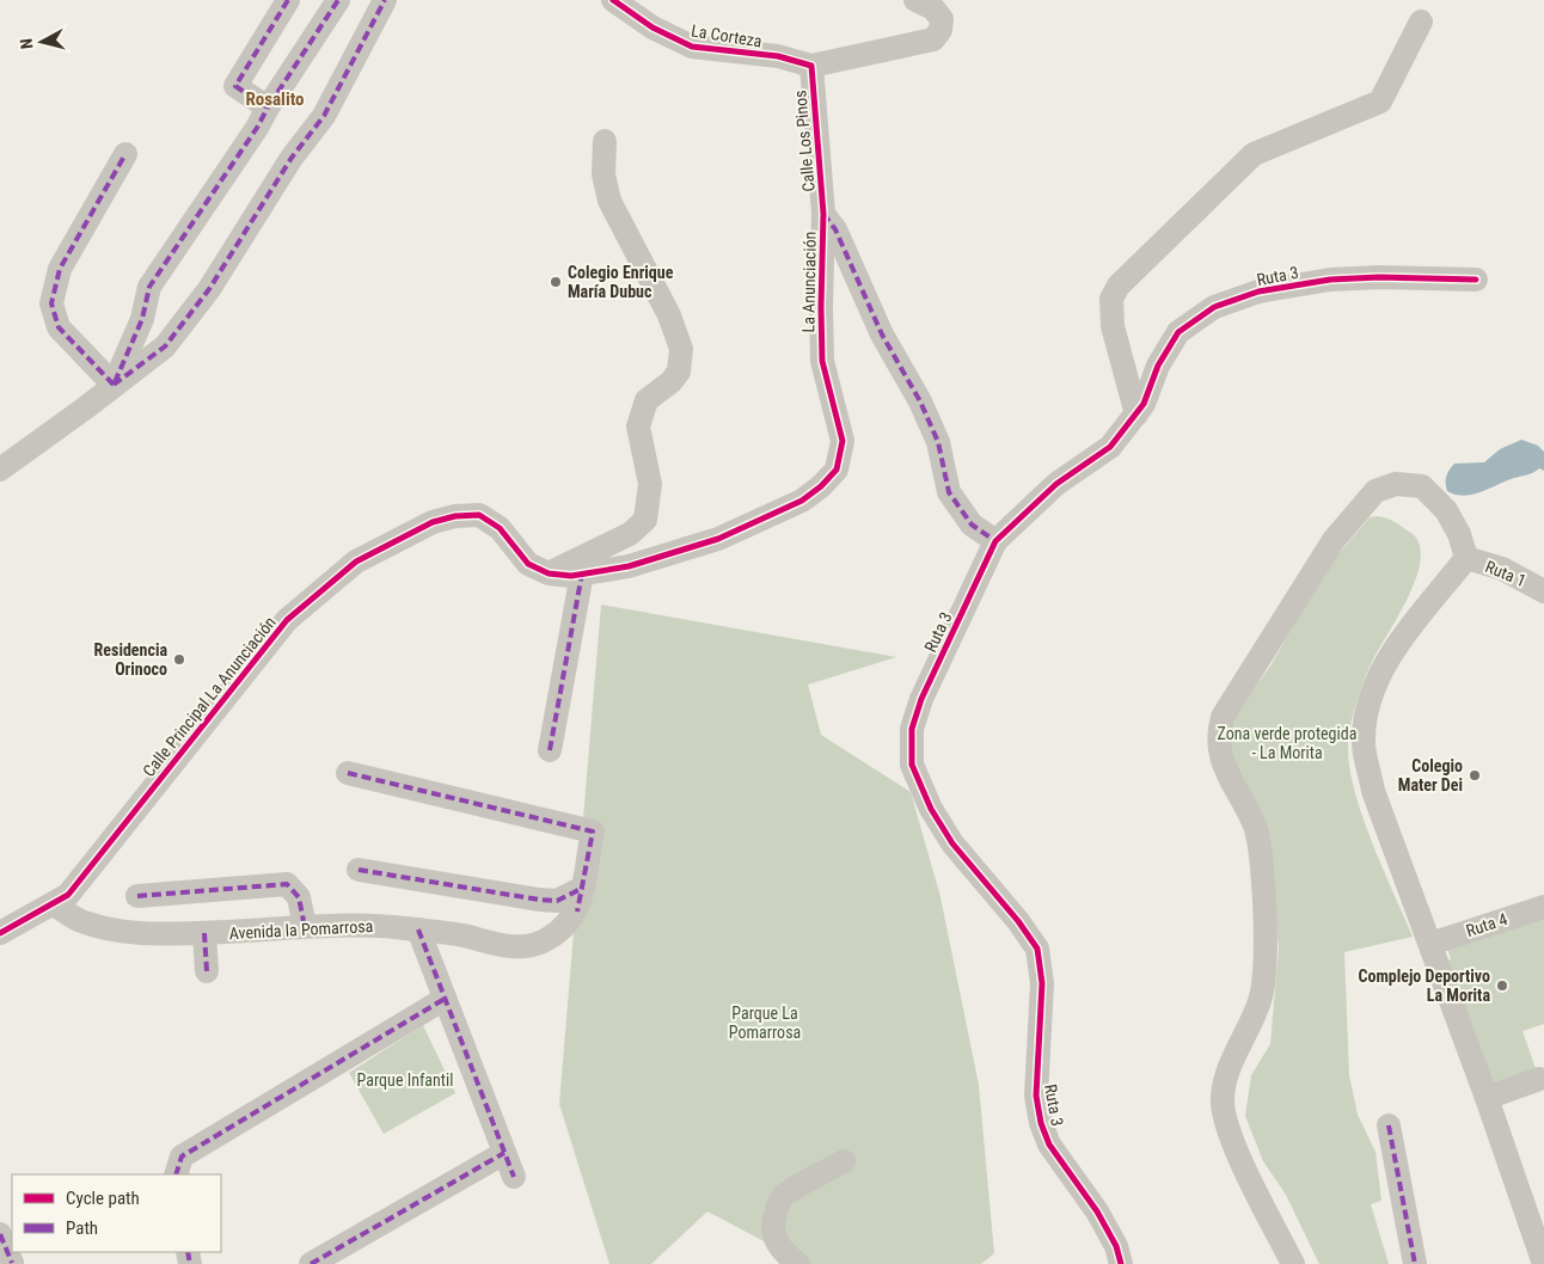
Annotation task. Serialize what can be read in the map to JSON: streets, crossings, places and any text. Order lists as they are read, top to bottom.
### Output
{
  "streets": {
    "street": [
      "La Corteza",
      "Calle Los Pinos",
      "Ruta 3",
      "La Anunciación",
      "Ruta 1",
      "Calle Principal La Anunciación",
      "Ruta 4",
      "Avenida la Pomarrosa"
    ]
  },
  "crossings": [
    ["La Corteza", "Calle Los Pinos"],
    ["Calle Los Pinos", "La Anunciación"],
    ["Calle Principal La Anunciación", "Avenida la Pomarrosa"]
  ],
  "districts": ["Rosalito"],
  "parks": ["Zona verde protegida - La Morita", "Parque La Pomarrosa", "Parque Infantil"],
  "places": [
    "Colegio Enrique María Dubuc",
    "Residencia Orinoco",
    "Colegio Mater Dei",
    "Complejo Deportivo La Morita"
  ],
  "legend": ["Cycle path", "Path"],
  "north": "left"
}
